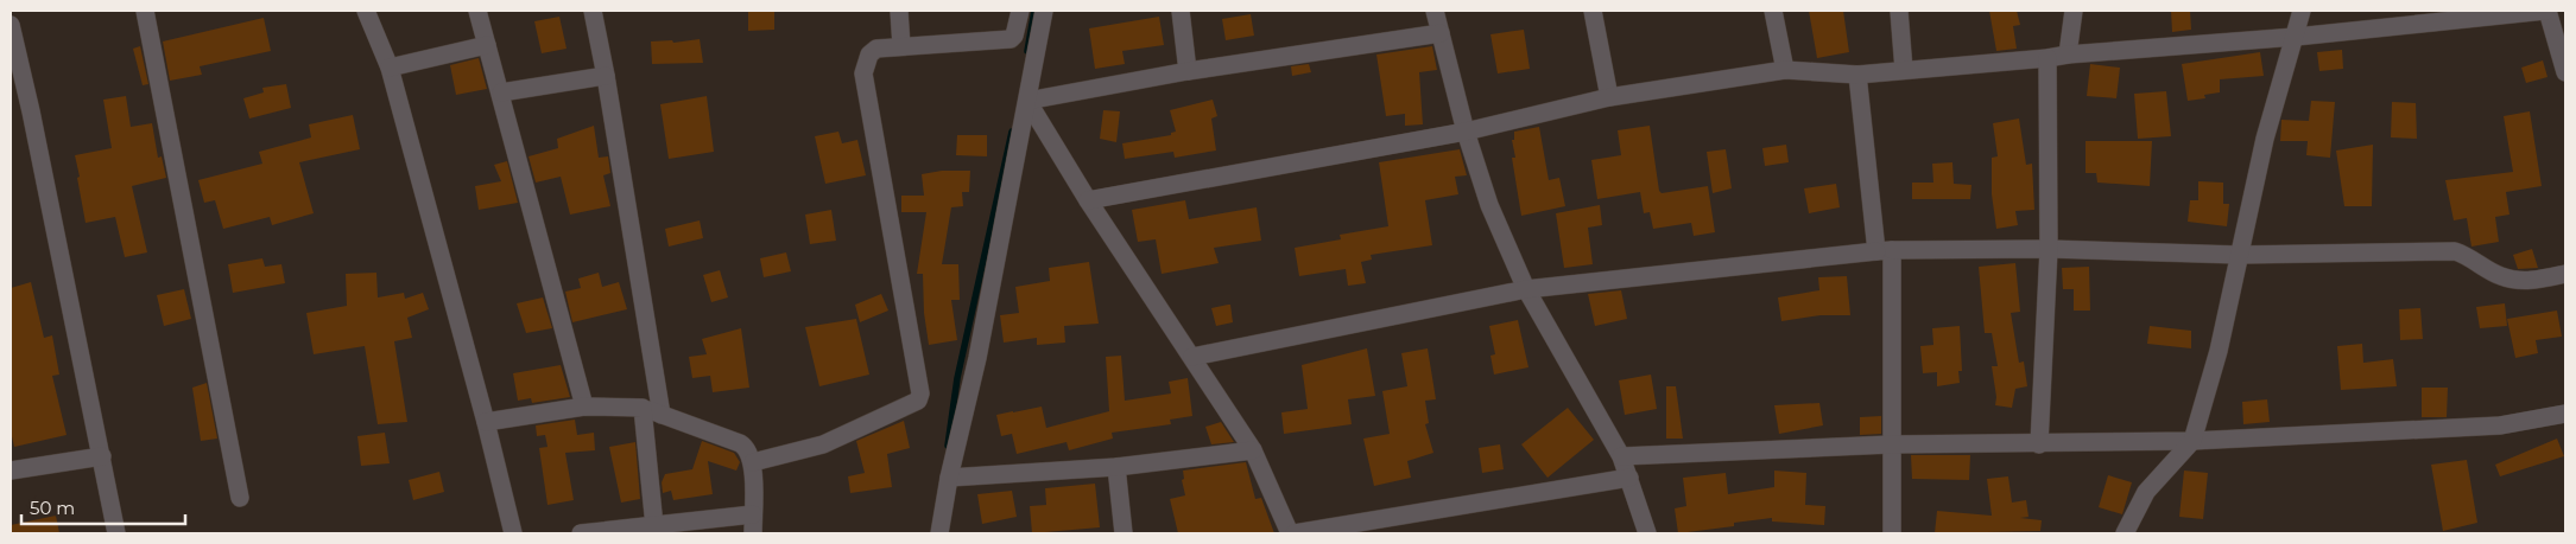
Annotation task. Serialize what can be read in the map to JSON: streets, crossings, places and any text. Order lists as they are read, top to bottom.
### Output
{
  "scale_bar": "50 m"
}
